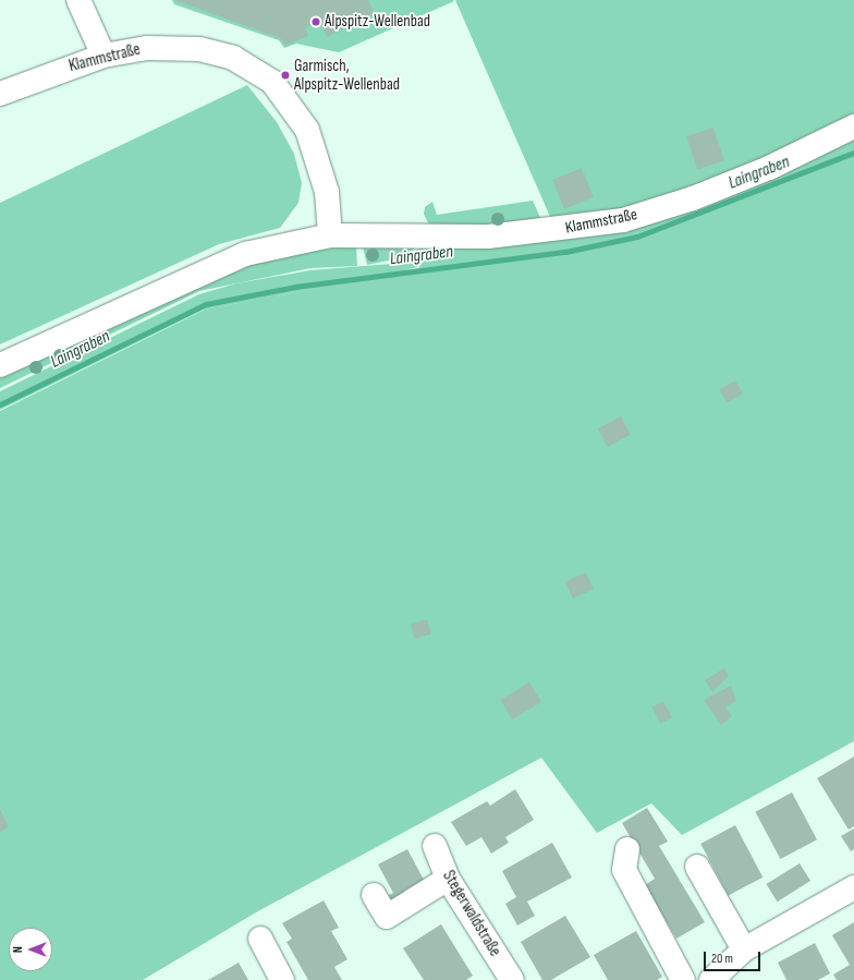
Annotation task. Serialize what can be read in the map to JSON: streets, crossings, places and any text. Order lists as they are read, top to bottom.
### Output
{
  "streets": {
    "street": ["Klammstraße", "Stegerwaldstraße"]
  },
  "water": ["Laingraben"],
  "places": ["Alpspitz-Wellenbad", "Garmisch, Alpspitz-Wellenbad"],
  "scale_bar": "20 m",
  "north": "left"
}
